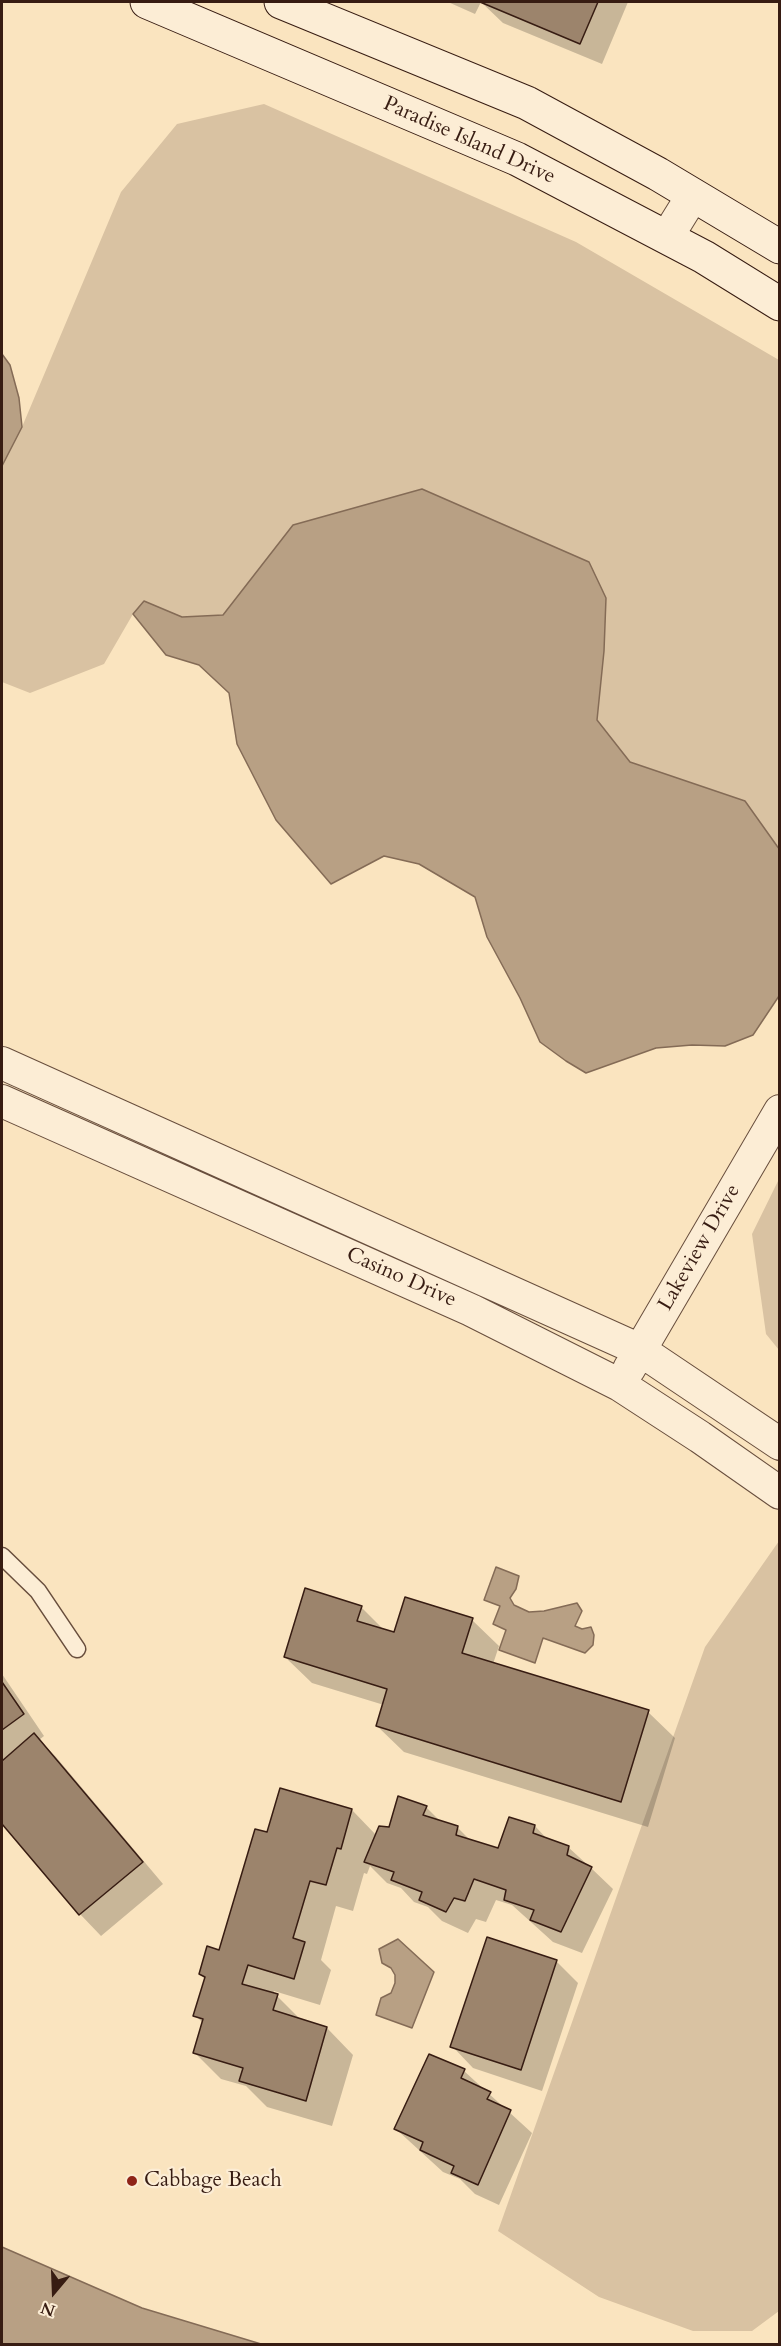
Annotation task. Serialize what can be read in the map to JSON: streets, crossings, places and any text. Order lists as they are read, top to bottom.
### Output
{
  "streets": {
    "street": ["Paradise Island Drive", "Lakeview Drive", "Casino Drive"]
  },
  "crossings": [
    ["Lakeview Drive", "Casino Drive"]
  ],
  "places": ["Cabbage Beach"],
  "north": "bottom"
}
